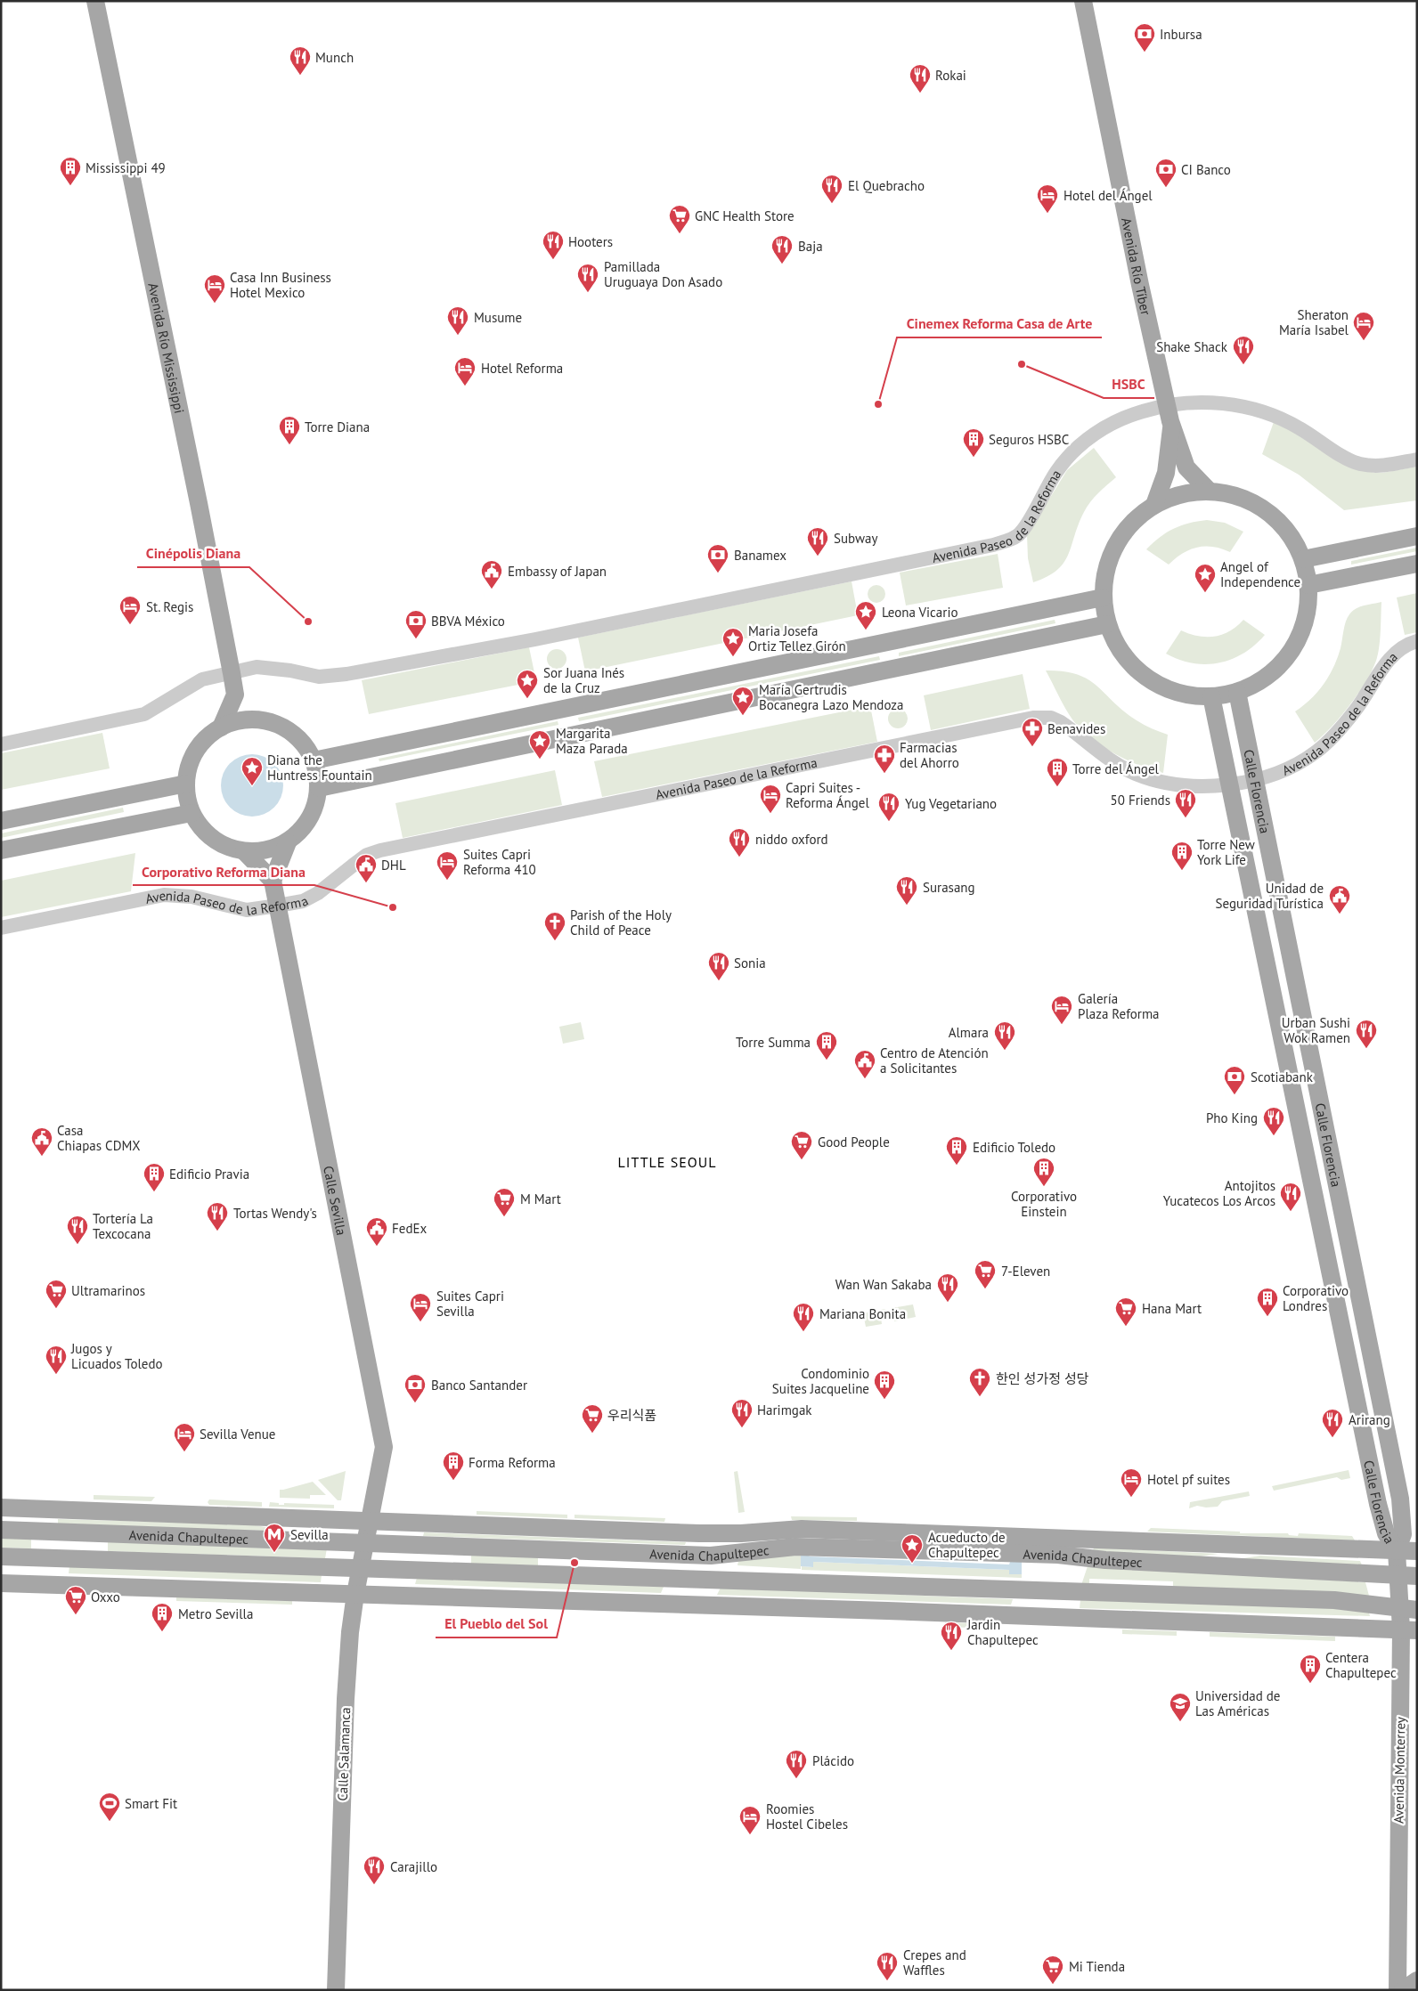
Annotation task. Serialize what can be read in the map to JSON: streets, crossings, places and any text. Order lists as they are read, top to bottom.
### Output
{
  "streets": {
    "main road": [
      "Avenida Río Tíber",
      "Avenida Río Mississippi",
      "Calle Florencia",
      "Calle Sevilla",
      "Avenida Chapultepec",
      "Calle Salamanca",
      "Avenida Monterrey"
    ],
    "street": ["Avenida Paseo de la Reforma"]
  },
  "crossings": [
    ["Avenida Río Tíber", "Avenida Paseo de la Reforma"],
    ["Avenida Río Mississippi", "Avenida Paseo de la Reforma"],
    ["Avenida Paseo de la Reforma", "Calle Florencia"],
    ["Avenida Paseo de la Reforma", "Calle Sevilla"],
    ["Calle Florencia", "Avenida Chapultepec"],
    ["Calle Florencia", "Avenida Monterrey"],
    ["Calle Sevilla", "Avenida Chapultepec"],
    ["Calle Sevilla", "Calle Salamanca"],
    ["Avenida Chapultepec", "Calle Salamanca"],
    ["Avenida Chapultepec", "Avenida Monterrey"]
  ],
  "districts": ["LITTLE SEOUL"],
  "places": {
    "bank": [
      "Inbursa",
      "CI Banco",
      "Banamex",
      "BBVA México",
      "Scotiabank",
      "Banco Santander"
    ],
    "restaurant": [
      "Munch",
      "Rokai",
      "El Quebracho",
      "Hooters",
      "Baja",
      "Pamillada Uruguaya Don Asado",
      "Musume",
      "Shake Shack",
      "Subway",
      "50 Friends",
      "Yug Vegetariano",
      "niddo oxford",
      "Surasang",
      "Sonia",
      "Urban Sushi Wok Ramen",
      "Almara",
      "Pho King",
      "Antojitos Yucatecos Los Arcos",
      "Tortas Wendy's",
      "Tortería La Texcocana",
      "Wan Wan Sakaba",
      "Mariana Bonita",
      "Jugos y Licuados Toledo",
      "Harimgak",
      "Arirang",
      "Jardin Chapultepec",
      "Plácido",
      "Carajillo",
      "Crepes and Waffles"
    ],
    "building": [
      "Mississippi 49",
      "Torre Diana",
      "Seguros HSBC",
      "Torre del Ángel",
      "Torre New York Life",
      "Torre Summa",
      "Edificio Toledo",
      "Corporativo Einstein",
      "Edificio Pravia",
      "Corporativo Londres",
      "Condominio Suites Jacqueline",
      "Forma Reforma",
      "Metro Sevilla",
      "Centera Chapultepec"
    ],
    "hotel": [
      "Hotel del Ángel",
      "Casa Inn Business Hotel Mexico",
      "Sheraton María Isabel",
      "Hotel Reforma",
      "St. Regis",
      "Capri Suites - Reforma Ángel",
      "Suites Capri Reforma 410",
      "Galería Plaza Reforma",
      "Suites Capri Sevilla",
      "Sevilla Venue",
      "Hotel pf suites",
      "Roomies Hostel Cibeles"
    ],
    "supermarket": [
      "GNC Health Store",
      "Good People",
      "M Mart",
      "7-Eleven",
      "Ultramarinos",
      "Hana Mart",
      "우리식품",
      "Oxxo",
      "Mi Tienda"
    ],
    "other": [
      "HSBC",
      "Cinemex Reforma Casa de Arte",
      "Cinépolis Diana",
      "Corporativo Reforma Diana",
      "El Pueblo del Sol"
    ],
    "public building": [
      "Embassy of Japan",
      "DHL",
      "Unidad de Seguridad Turística",
      "Centro de Atención a Solicitantes",
      "Casa Chiapas CDMX",
      "FedEx"
    ],
    "place": [
      "Angel of Independence",
      "Leona Vicario",
      "Maria Josefa Ortiz Tellez Girón",
      "Sor Juana Inés de la Cruz",
      "María Gertrudis Bocanegra Lazo Mendoza",
      "Margarita Maza Parada",
      "Diana the Huntress Fountain",
      "Acueducto de Chapultepec"
    ],
    "pharmacy": ["Benavides", "Farmacias del Ahorro"],
    "church": ["Parish of the Holy Child of Peace", "한인 성가정 성당"],
    "metro station": ["Sevilla"],
    "school or university": ["Universidad de Las Américas"],
    "sports": ["Smart Fit"]
  }
}
